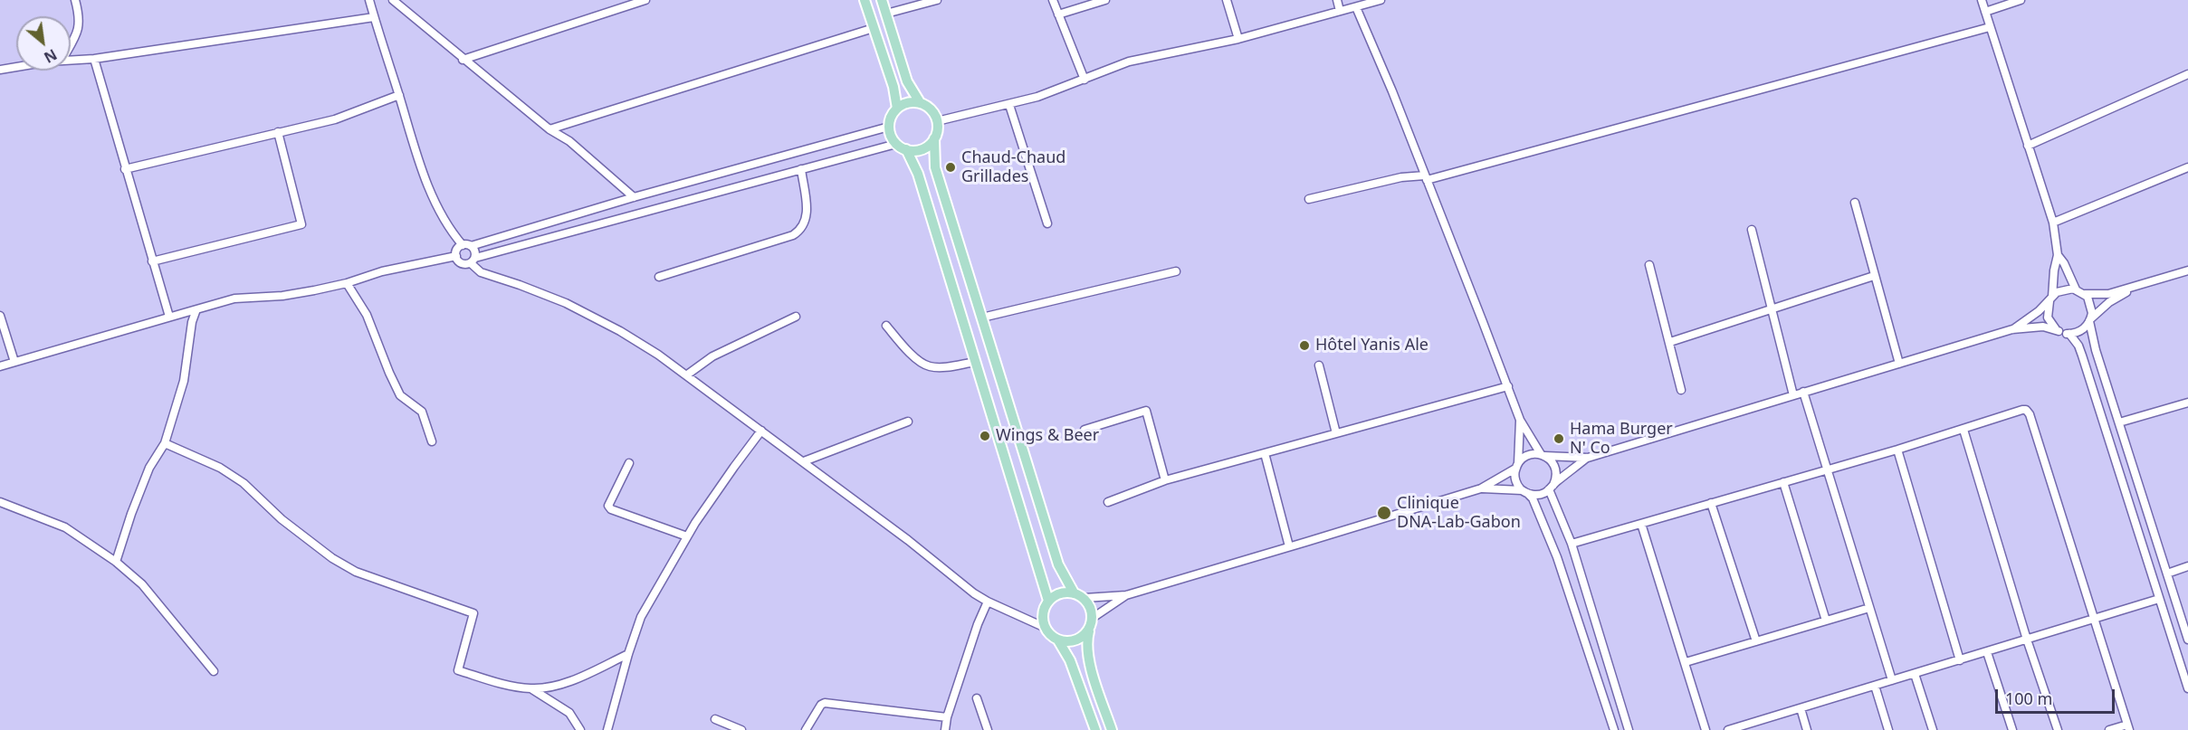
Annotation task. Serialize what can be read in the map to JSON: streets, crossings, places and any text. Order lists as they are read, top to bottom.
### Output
{
  "places": [
    "Chaud-Chaud Grillades",
    "Hôtel Yanis Ale",
    "Wings & Beer",
    "Hama Burger N' Co",
    "Clinique DNA-Lab-Gabon"
  ],
  "scale_bar": "100 m",
  "north": "bottom right"
}
